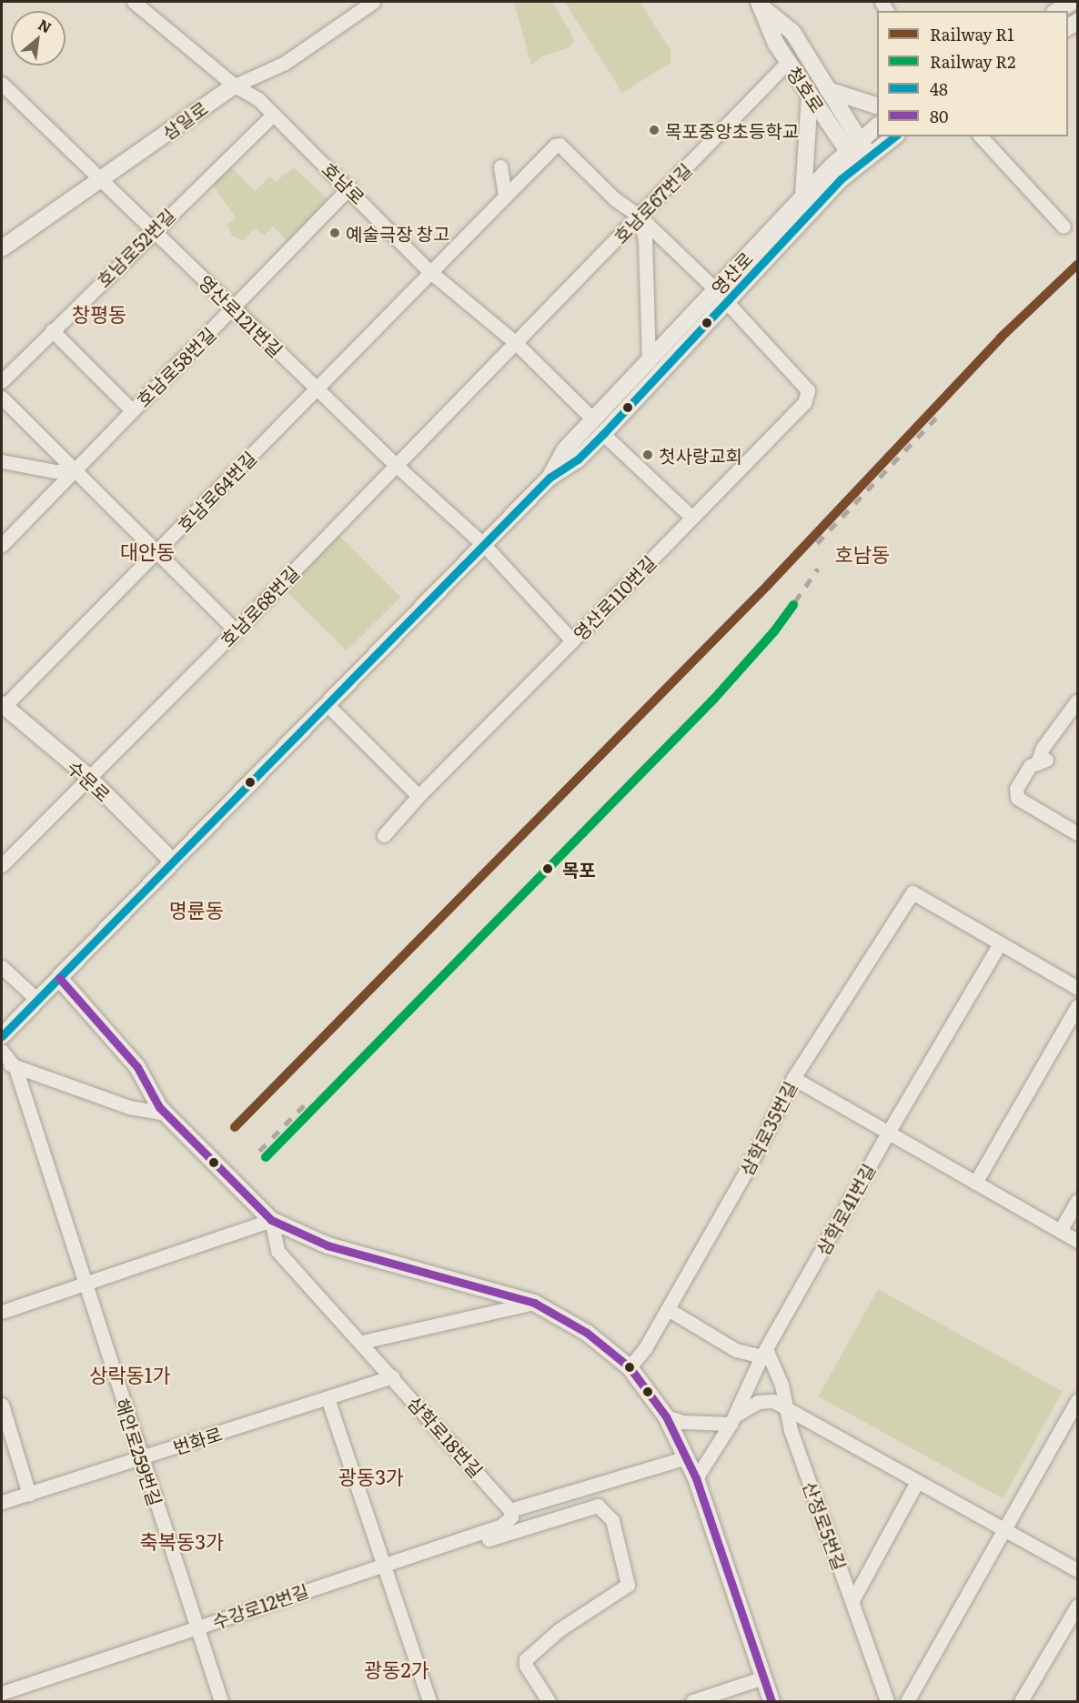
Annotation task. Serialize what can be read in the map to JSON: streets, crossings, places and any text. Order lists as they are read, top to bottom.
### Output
{
  "streets": {
    "street": [
      "청호로",
      "삼일로",
      "호남로",
      "호남로67번길",
      "호남로52번길",
      "영산로",
      "영산로121번길",
      "호남로58번길",
      "호남로64번길",
      "영산로110번길",
      "호남로68번길",
      "수문로",
      "삼학로35번길",
      "삼학로41번길",
      "삼학로18번길",
      "번화로",
      "해안로259번길",
      "산정로5번길",
      "수강로12번길"
    ]
  },
  "crossings": [
    ["청호로", "호남로67번길"],
    ["청호로", "영산로"],
    ["삼일로", "호남로"],
    ["삼일로", "영산로121번길"],
    ["호남로", "호남로67번길"],
    ["호남로", "호남로52번길"],
    ["호남로", "영산로"],
    ["호남로", "호남로58번길"],
    ["호남로", "호남로64번길"],
    ["호남로", "호남로68번길"],
    ["호남로67번길", "호남로64번길"],
    ["호남로67번길", "호남로68번길"],
    ["호남로52번길", "영산로121번길"],
    ["영산로", "영산로121번길"],
    ["영산로", "영산로110번길"],
    ["영산로", "수문로"],
    ["영산로121번길", "호남로58번길"],
    ["영산로121번길", "호남로64번길"],
    ["영산로121번길", "영산로110번길"],
    ["영산로121번길", "호남로68번길"],
    ["호남로64번길", "수문로"],
    ["호남로68번길", "수문로"],
    ["삼학로35번길", "삼학로41번길"],
    ["삼학로41번길", "산정로5번길"],
    ["삼학로18번길", "번화로"],
    ["삼학로18번길", "수강로12번길"],
    ["번화로", "해안로259번길"],
    ["해안로259번길", "수강로12번길"]
  ],
  "districts": [
    "창평동",
    "대안동",
    "호남동",
    "명륜동",
    "상락동1가",
    "광동3가",
    "축복동3가",
    "광동2가"
  ],
  "places": [
    "목포중앙초등학교",
    "예술극장 창고",
    "첫사랑교회",
    "목포"
  ],
  "lines": [
    "transit line 48",
    "rail line R1",
    "rail line R2",
    "transit line 80"
  ],
  "legend": [
    "Railway R1",
    "Railway R2",
    "48",
    "80"
  ],
  "north": "top right"
}
